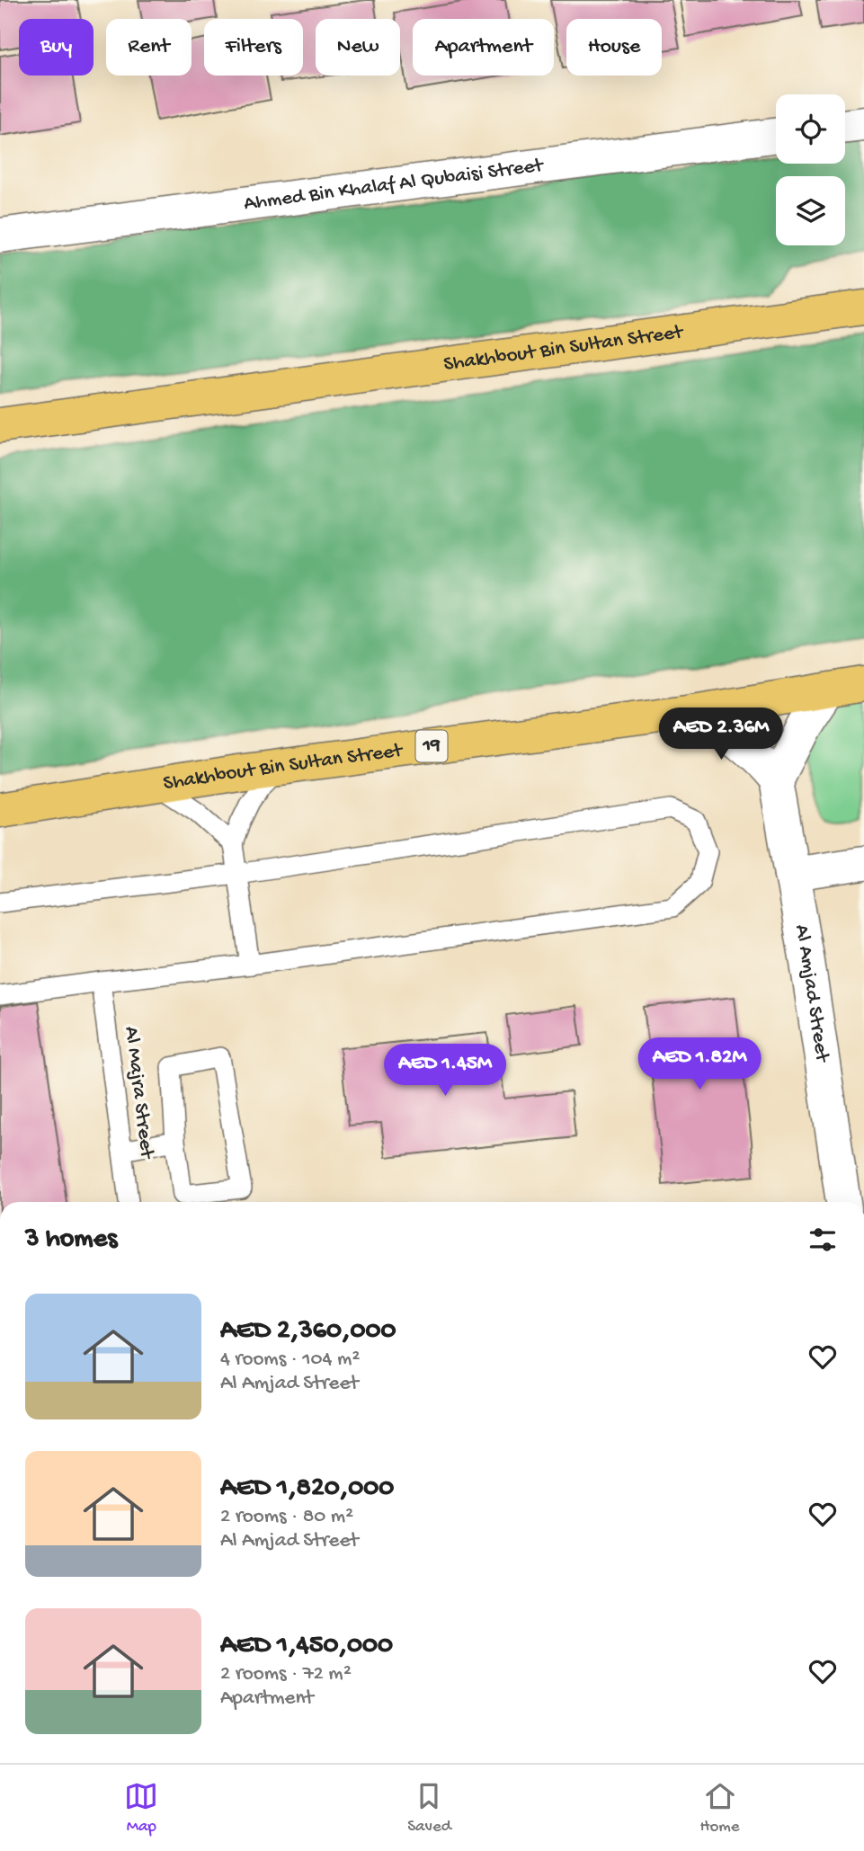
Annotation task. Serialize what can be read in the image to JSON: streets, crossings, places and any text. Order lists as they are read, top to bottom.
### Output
{
  "streets": {
    "main road": ["Shakhbout Bin Sultan Street", "19"],
    "street": ["Ahmed Bin Khalaf Al Qubaisi Street", "Al Amjad Street"],
    "lane": ["Al Majra Street"]
  },
  "page": {
    "chip": [
      "Buy",
      "Rent",
      "Filters",
      "New",
      "Apartment",
      "House"
    ],
    "price": ["AED 2.36M", "AED 1.82M", "AED 1.45M"],
    "heading": "3 homes",
    "list": [
      {
        "name": "AED 2,360,000",
        "note": "4 rooms · 104 m² · Al Amjad Street"
      },
      {
        "name": "AED 1,820,000",
        "note": "2 rooms · 80 m² · Al Amjad Street"
      },
      {
        "name": "AED 1,450,000",
        "note": "2 rooms · 72 m² · Apartment"
      }
    ],
    "tabs": ["Map", "Saved", "Home"]
  }
}
